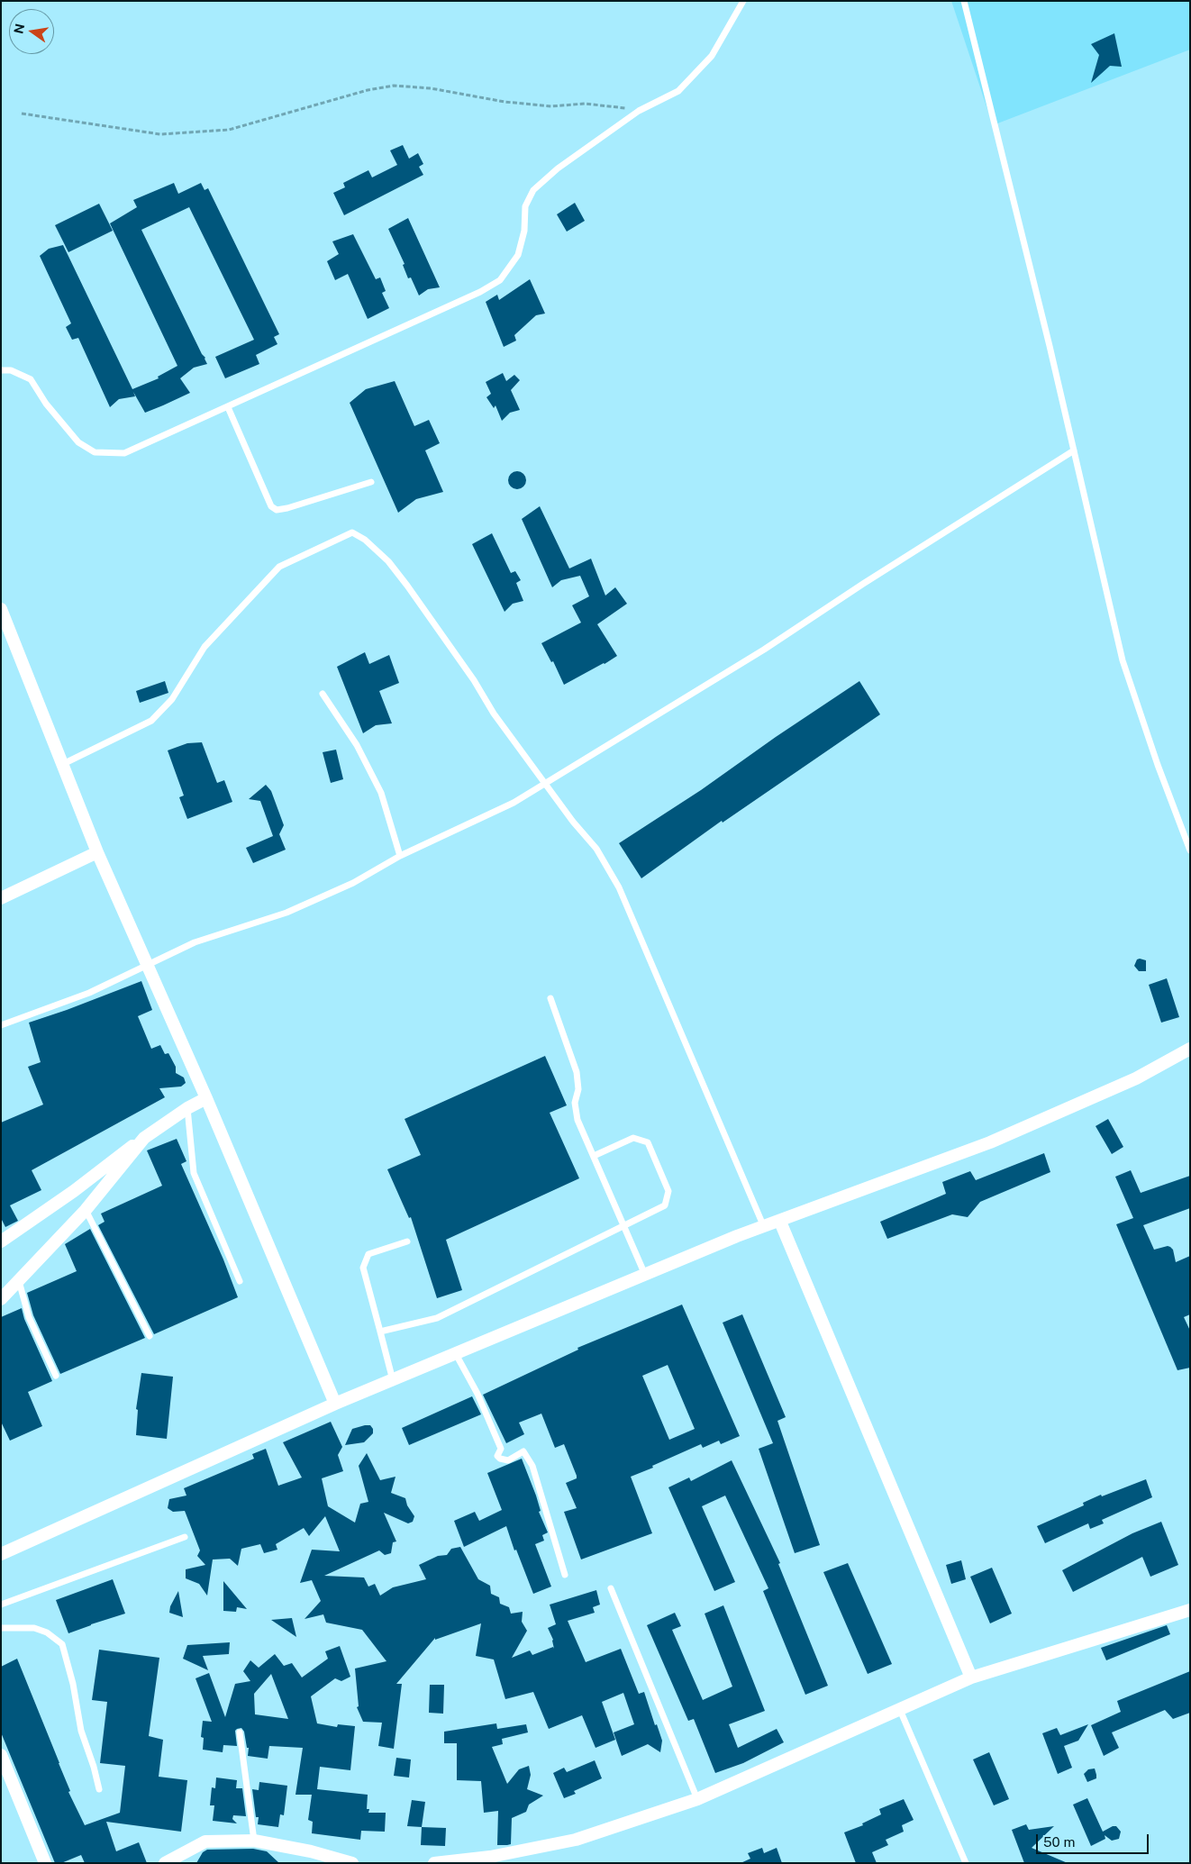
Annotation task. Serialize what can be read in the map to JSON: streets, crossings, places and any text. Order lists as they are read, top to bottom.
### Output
{
  "scale_bar": "50 m",
  "north": "left"
}
